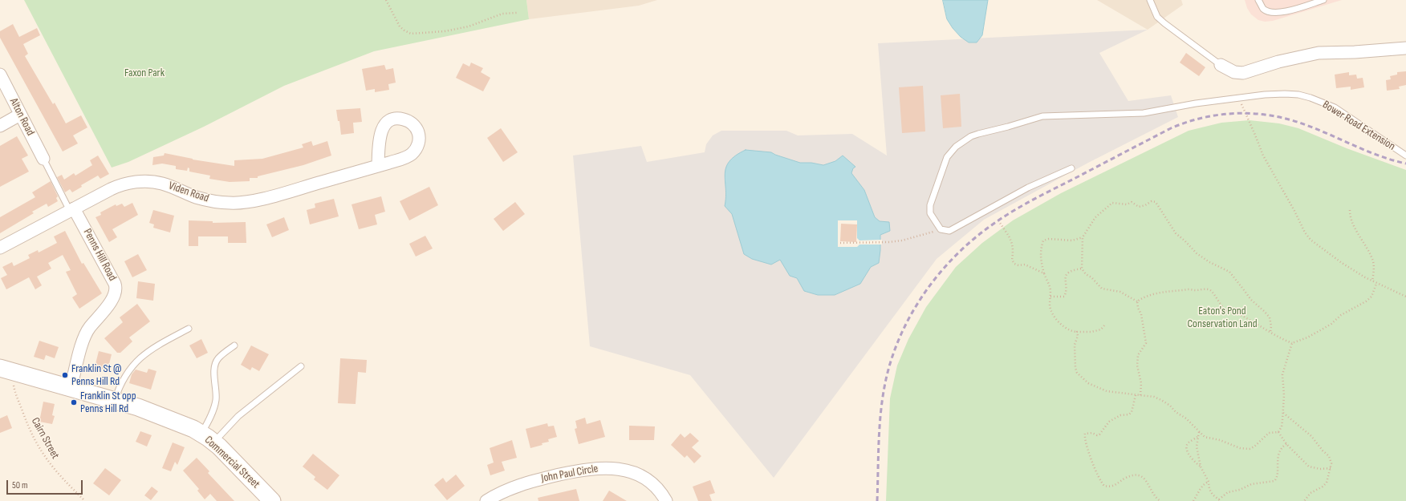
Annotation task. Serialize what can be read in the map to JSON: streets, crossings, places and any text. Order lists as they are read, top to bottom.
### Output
{
  "streets": {
    "main road": ["Commercial Street"],
    "street": [
      "Alton Road",
      "Viden Road",
      "Penns Hill Road",
      "John Paul Circle"
    ],
    "lane": ["Bower Road Extension"],
    "path": ["Cairn Street"]
  },
  "crossings": [
    ["Viden Road", "Penns Hill Road"],
    ["Penns Hill Road", "Commercial Street"],
    ["Cairn Street", "Commercial Street"]
  ],
  "parks": ["Faxon Park", "Eaton's Pond Conservation Land"],
  "places": ["Franklin St @ Penns Hill Rd", "Franklin St opp Penns Hill Rd"],
  "scale_bar": "50 m"
}
